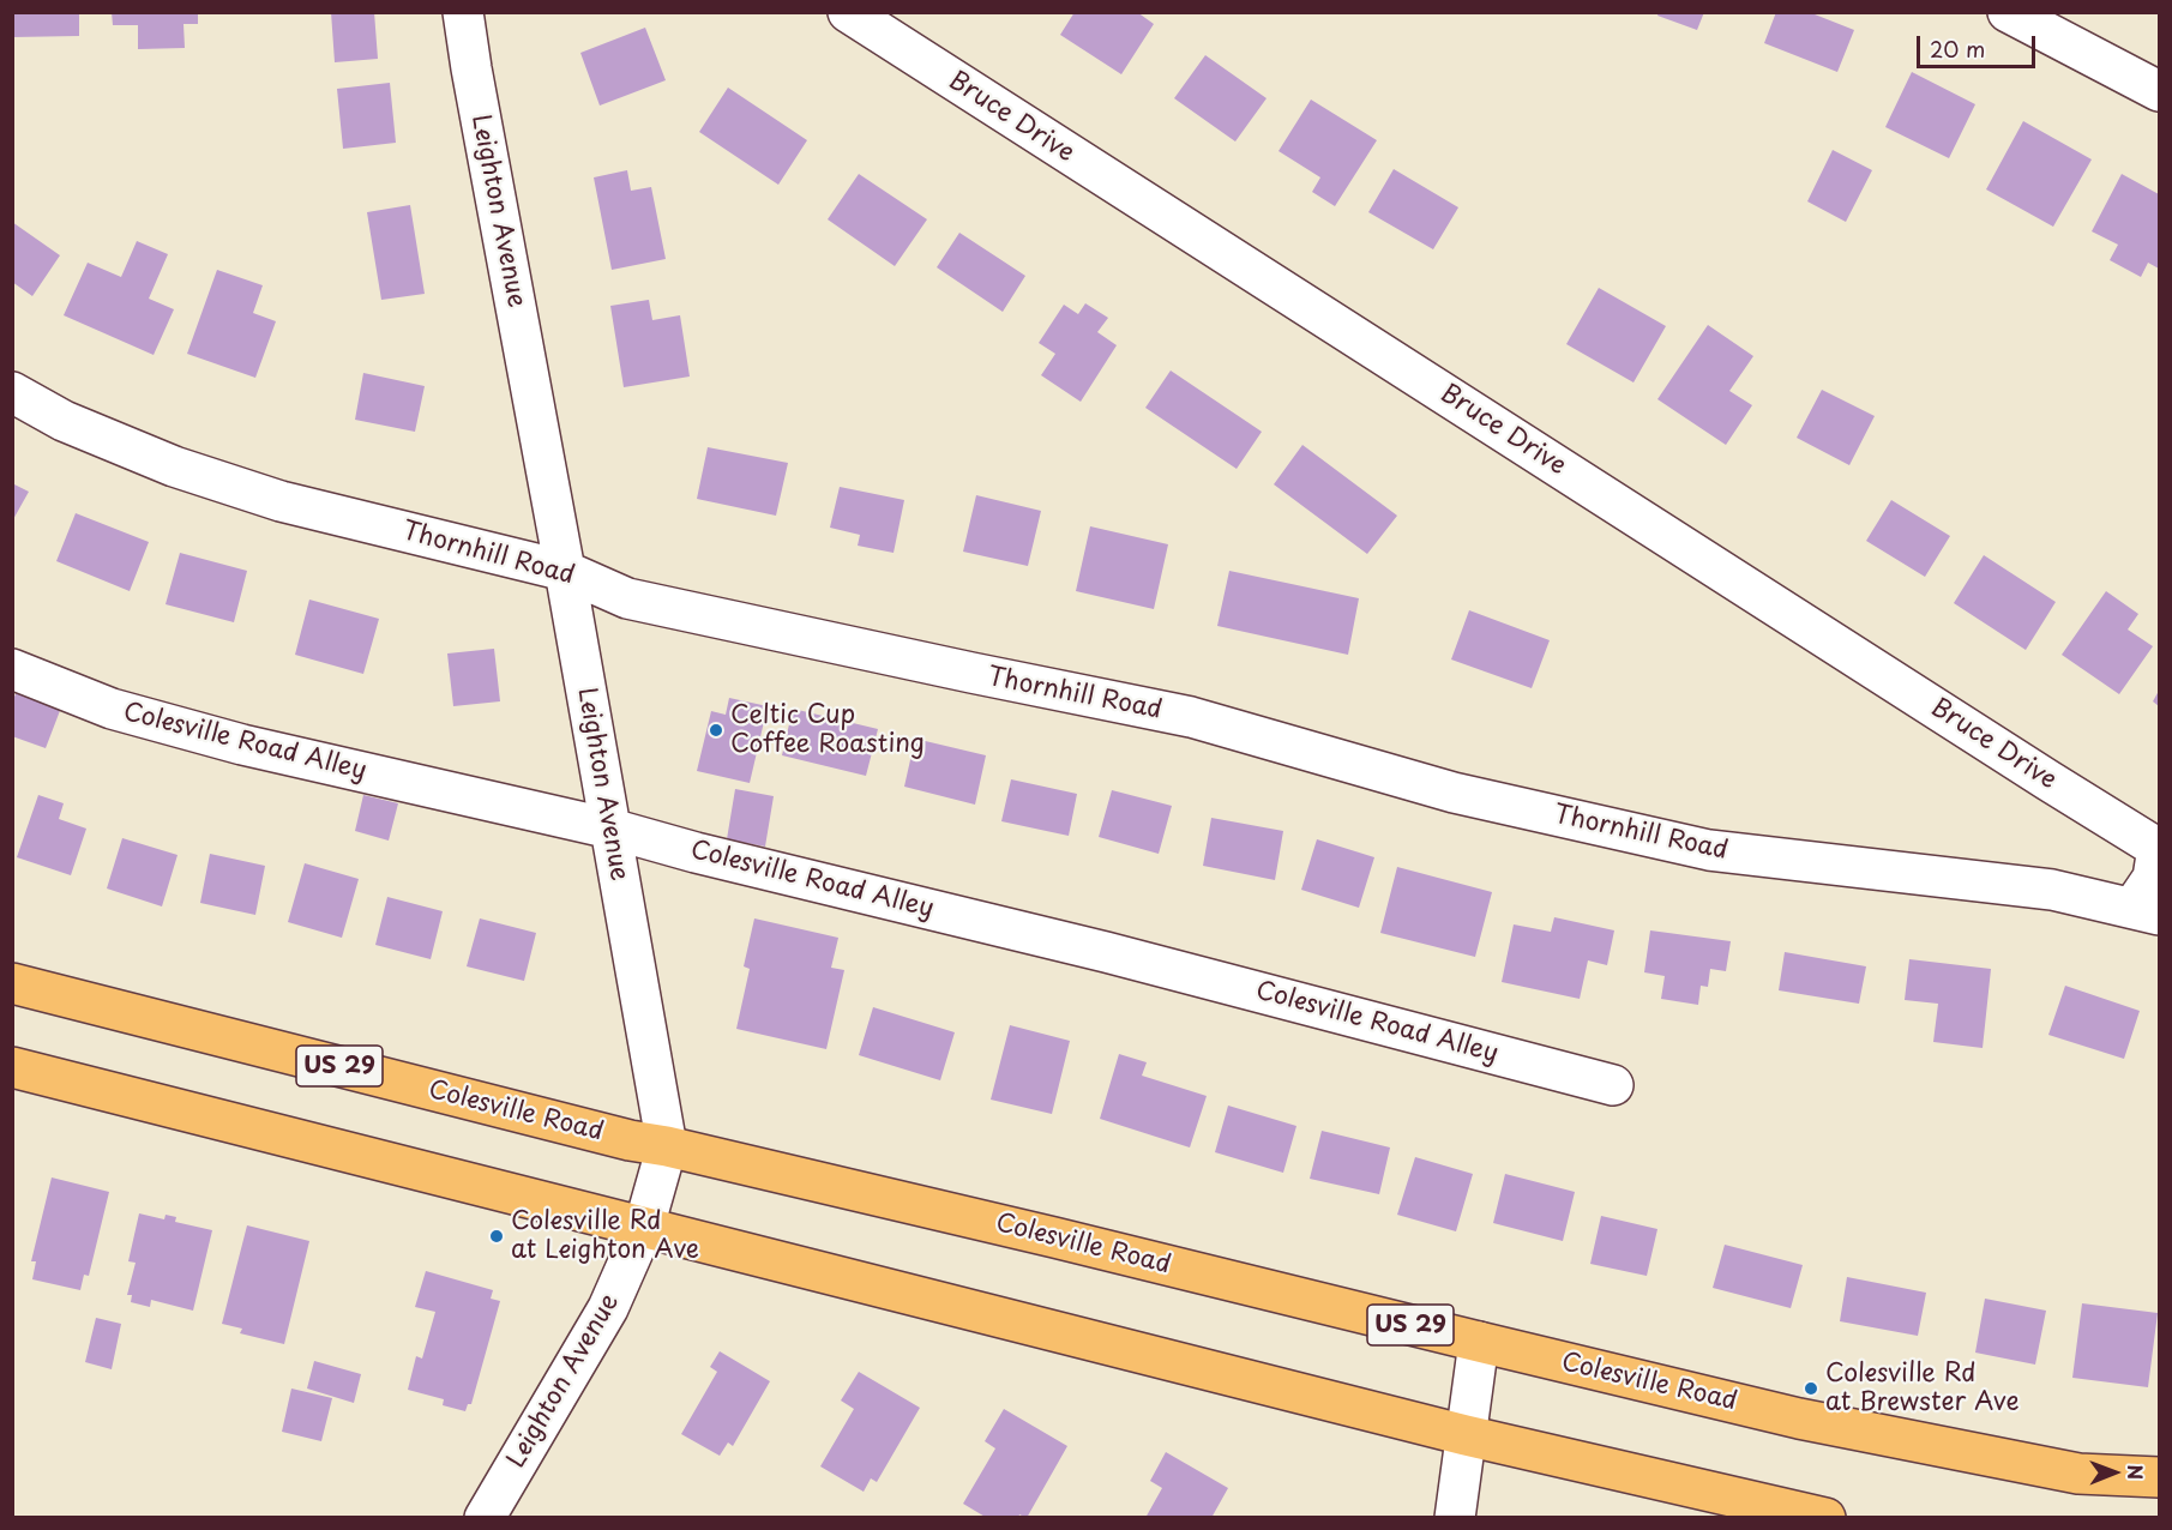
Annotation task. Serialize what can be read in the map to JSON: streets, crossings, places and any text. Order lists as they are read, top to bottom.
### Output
{
  "streets": {
    "highway": ["US 29", "Colesville Road"],
    "street": [
      "Bruce Drive",
      "Leighton Avenue",
      "Thornhill Road",
      "Colesville Road Alley"
    ]
  },
  "crossings": [
    ["Bruce Drive", "Thornhill Road"],
    ["Leighton Avenue", "Thornhill Road"],
    ["Leighton Avenue", "Colesville Road Alley"],
    ["Leighton Avenue", "Colesville Road"]
  ],
  "places": ["Celtic Cup Coffee Roasting", "Colesville Rd at Leighton Ave", "Colesville Rd at Brewster Ave"],
  "scale_bar": "20 m",
  "north": "right"
}
